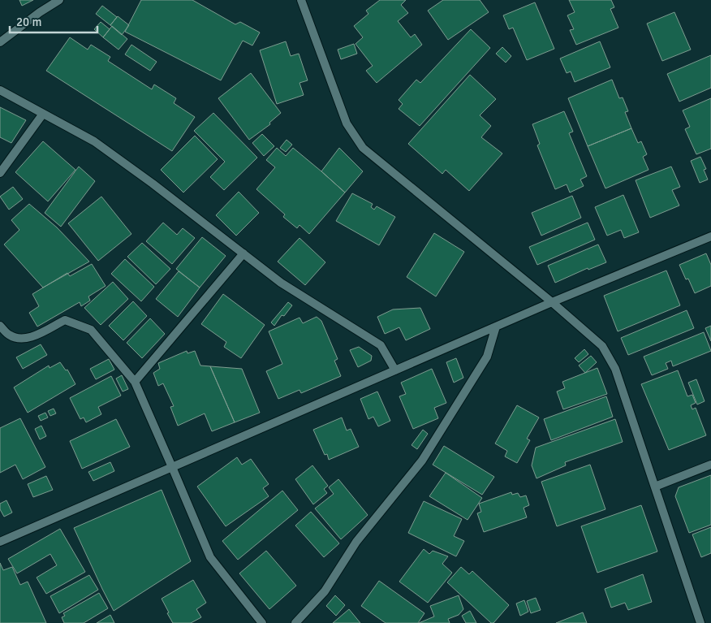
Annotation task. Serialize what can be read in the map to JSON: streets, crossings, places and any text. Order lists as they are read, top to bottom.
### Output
{
  "scale_bar": "20 m"
}
